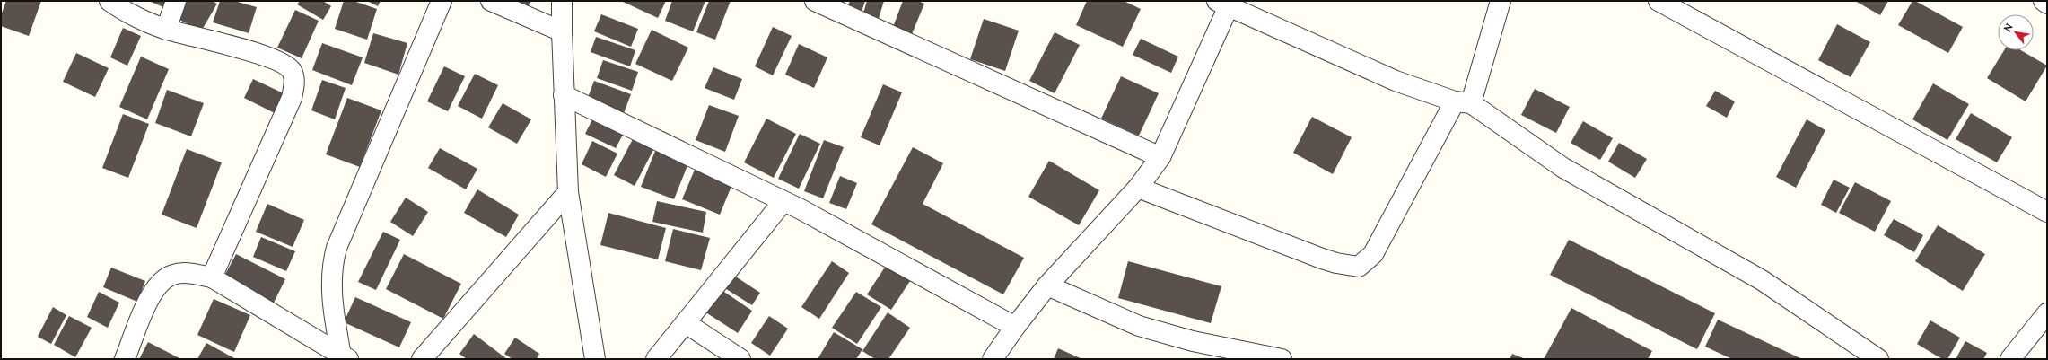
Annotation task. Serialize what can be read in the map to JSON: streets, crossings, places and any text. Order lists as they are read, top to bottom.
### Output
{
  "north": "top left"
}
